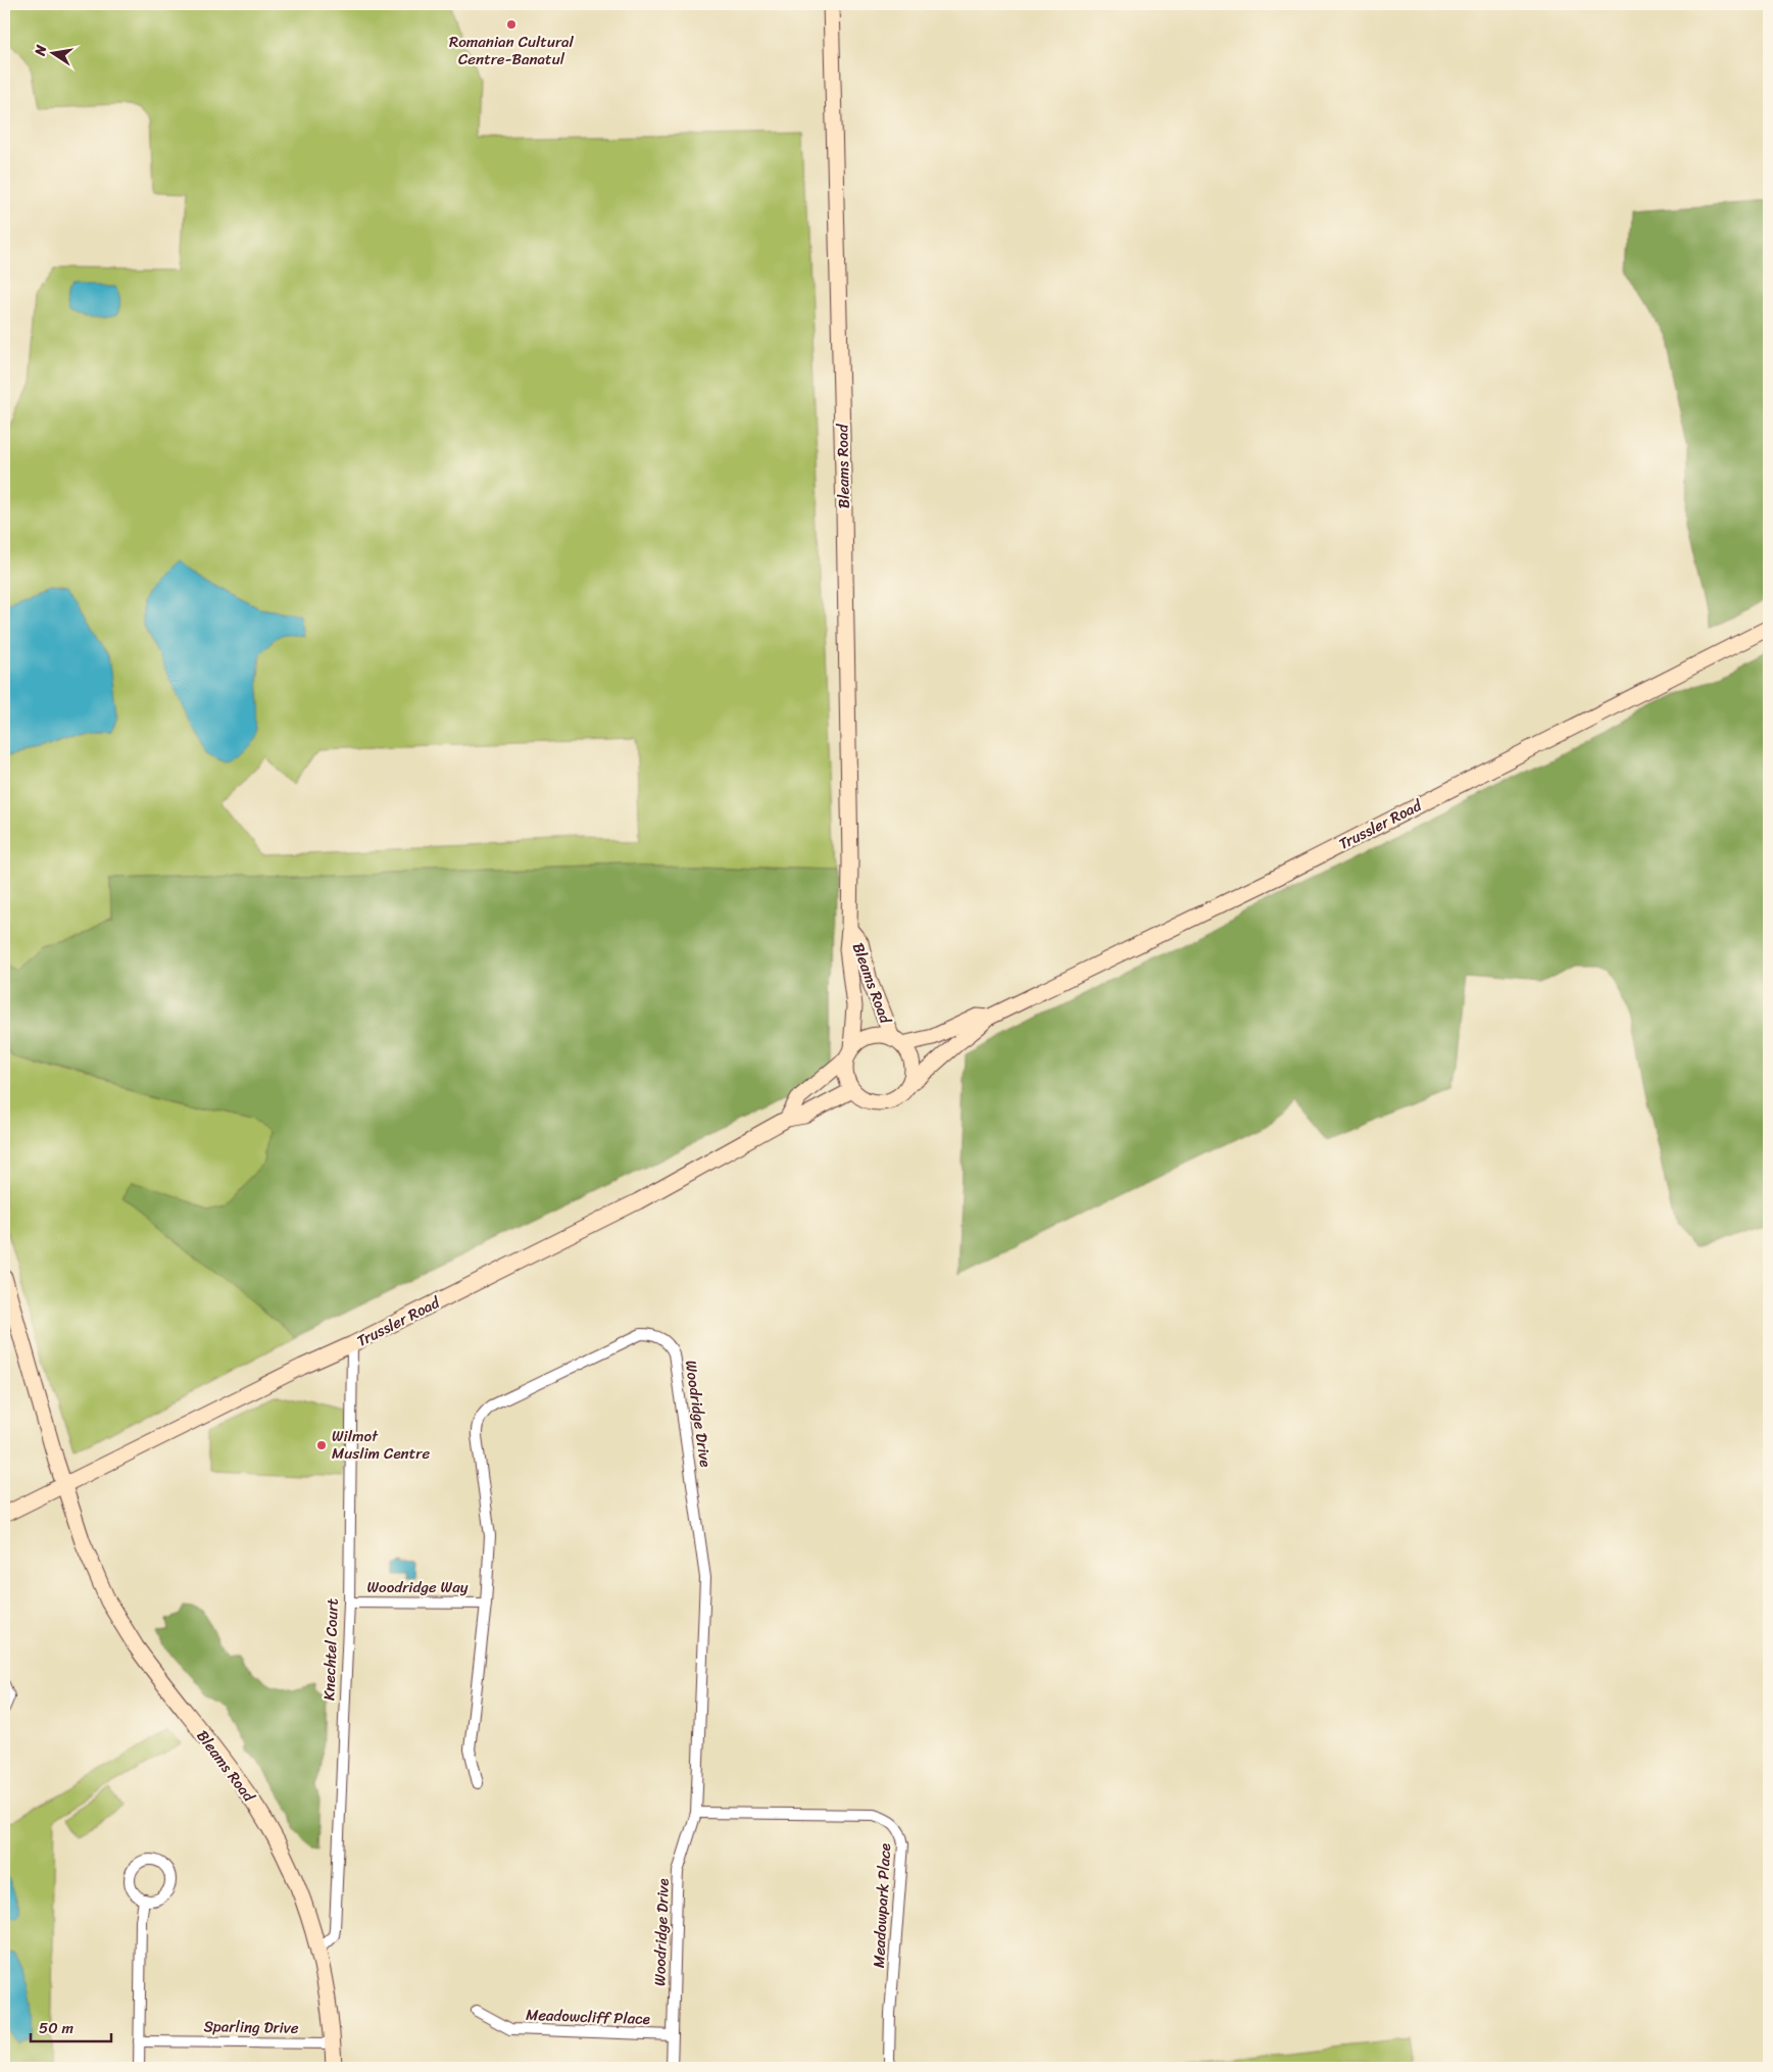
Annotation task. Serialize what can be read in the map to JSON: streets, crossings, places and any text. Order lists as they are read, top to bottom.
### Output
{
  "streets": {
    "main road": ["Bleams Road", "Trussler Road"],
    "street": [
      "Woodridge Drive",
      "Woodridge Way",
      "Knechtel Court",
      "Meadowpark Place",
      "Meadowcliff Place",
      "Sparling Drive"
    ]
  },
  "crossings": [
    ["Bleams Road", "Trussler Road"],
    ["Bleams Road", "Knechtel Court"],
    ["Bleams Road", "Sparling Drive"],
    ["Trussler Road", "Knechtel Court"],
    ["Woodridge Drive", "Woodridge Way"],
    ["Woodridge Drive", "Meadowpark Place"],
    ["Woodridge Drive", "Meadowcliff Place"],
    ["Woodridge Way", "Knechtel Court"]
  ],
  "places": ["Romanian Cultural Centre-Banatul", "Wilmot Muslim Centre"],
  "scale_bar": "50 m",
  "north": "left"
}
